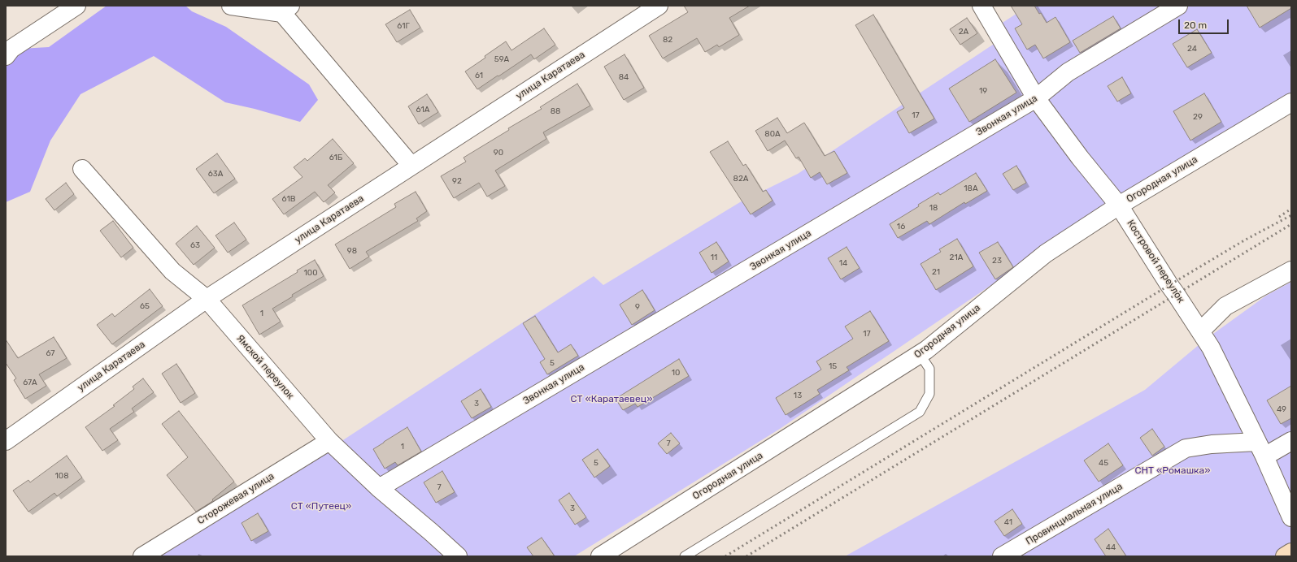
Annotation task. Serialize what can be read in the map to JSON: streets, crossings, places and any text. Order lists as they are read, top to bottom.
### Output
{
  "streets": {
    "street": [
      "улица Каратаева",
      "Звонкая улица",
      "Огородная улица",
      "Костровой переулок",
      "Ямской переулок",
      "Сторожевая улица",
      "Провинциальная улица"
    ]
  },
  "crossings": [
    ["улица Каратаева", "Ямской переулок"],
    ["Звонкая улица", "Костровой переулок"],
    ["Звонкая улица", "Ямской переулок"],
    ["Огородная улица", "Костровой переулок"],
    ["Костровой переулок", "Провинциальная улица"],
    ["Ямской переулок", "Сторожевая улица"]
  ],
  "parks": ["СТ «Каратаевец»", "СНТ «Ромашка»", "СТ «Путеец»"],
  "house_numbers": [
    "61Г",
    "2А",
    "82",
    "24",
    "59А",
    "61",
    "84",
    "19",
    "61А",
    "88",
    "17",
    "29",
    "80А",
    "90",
    "61Б",
    "63А",
    "82А",
    "92",
    "18А",
    "61В",
    "18",
    "16",
    "63",
    "98",
    "11",
    "21А",
    "23",
    "14",
    "21",
    "100",
    "65",
    "9",
    "1",
    "17",
    "67",
    "5",
    "15",
    "10",
    "67А",
    "13",
    "3",
    "49",
    "7",
    "1",
    "5",
    "45",
    "108",
    "7",
    "3",
    "41",
    "44"
  ],
  "scale_bar": "20 m"
}
